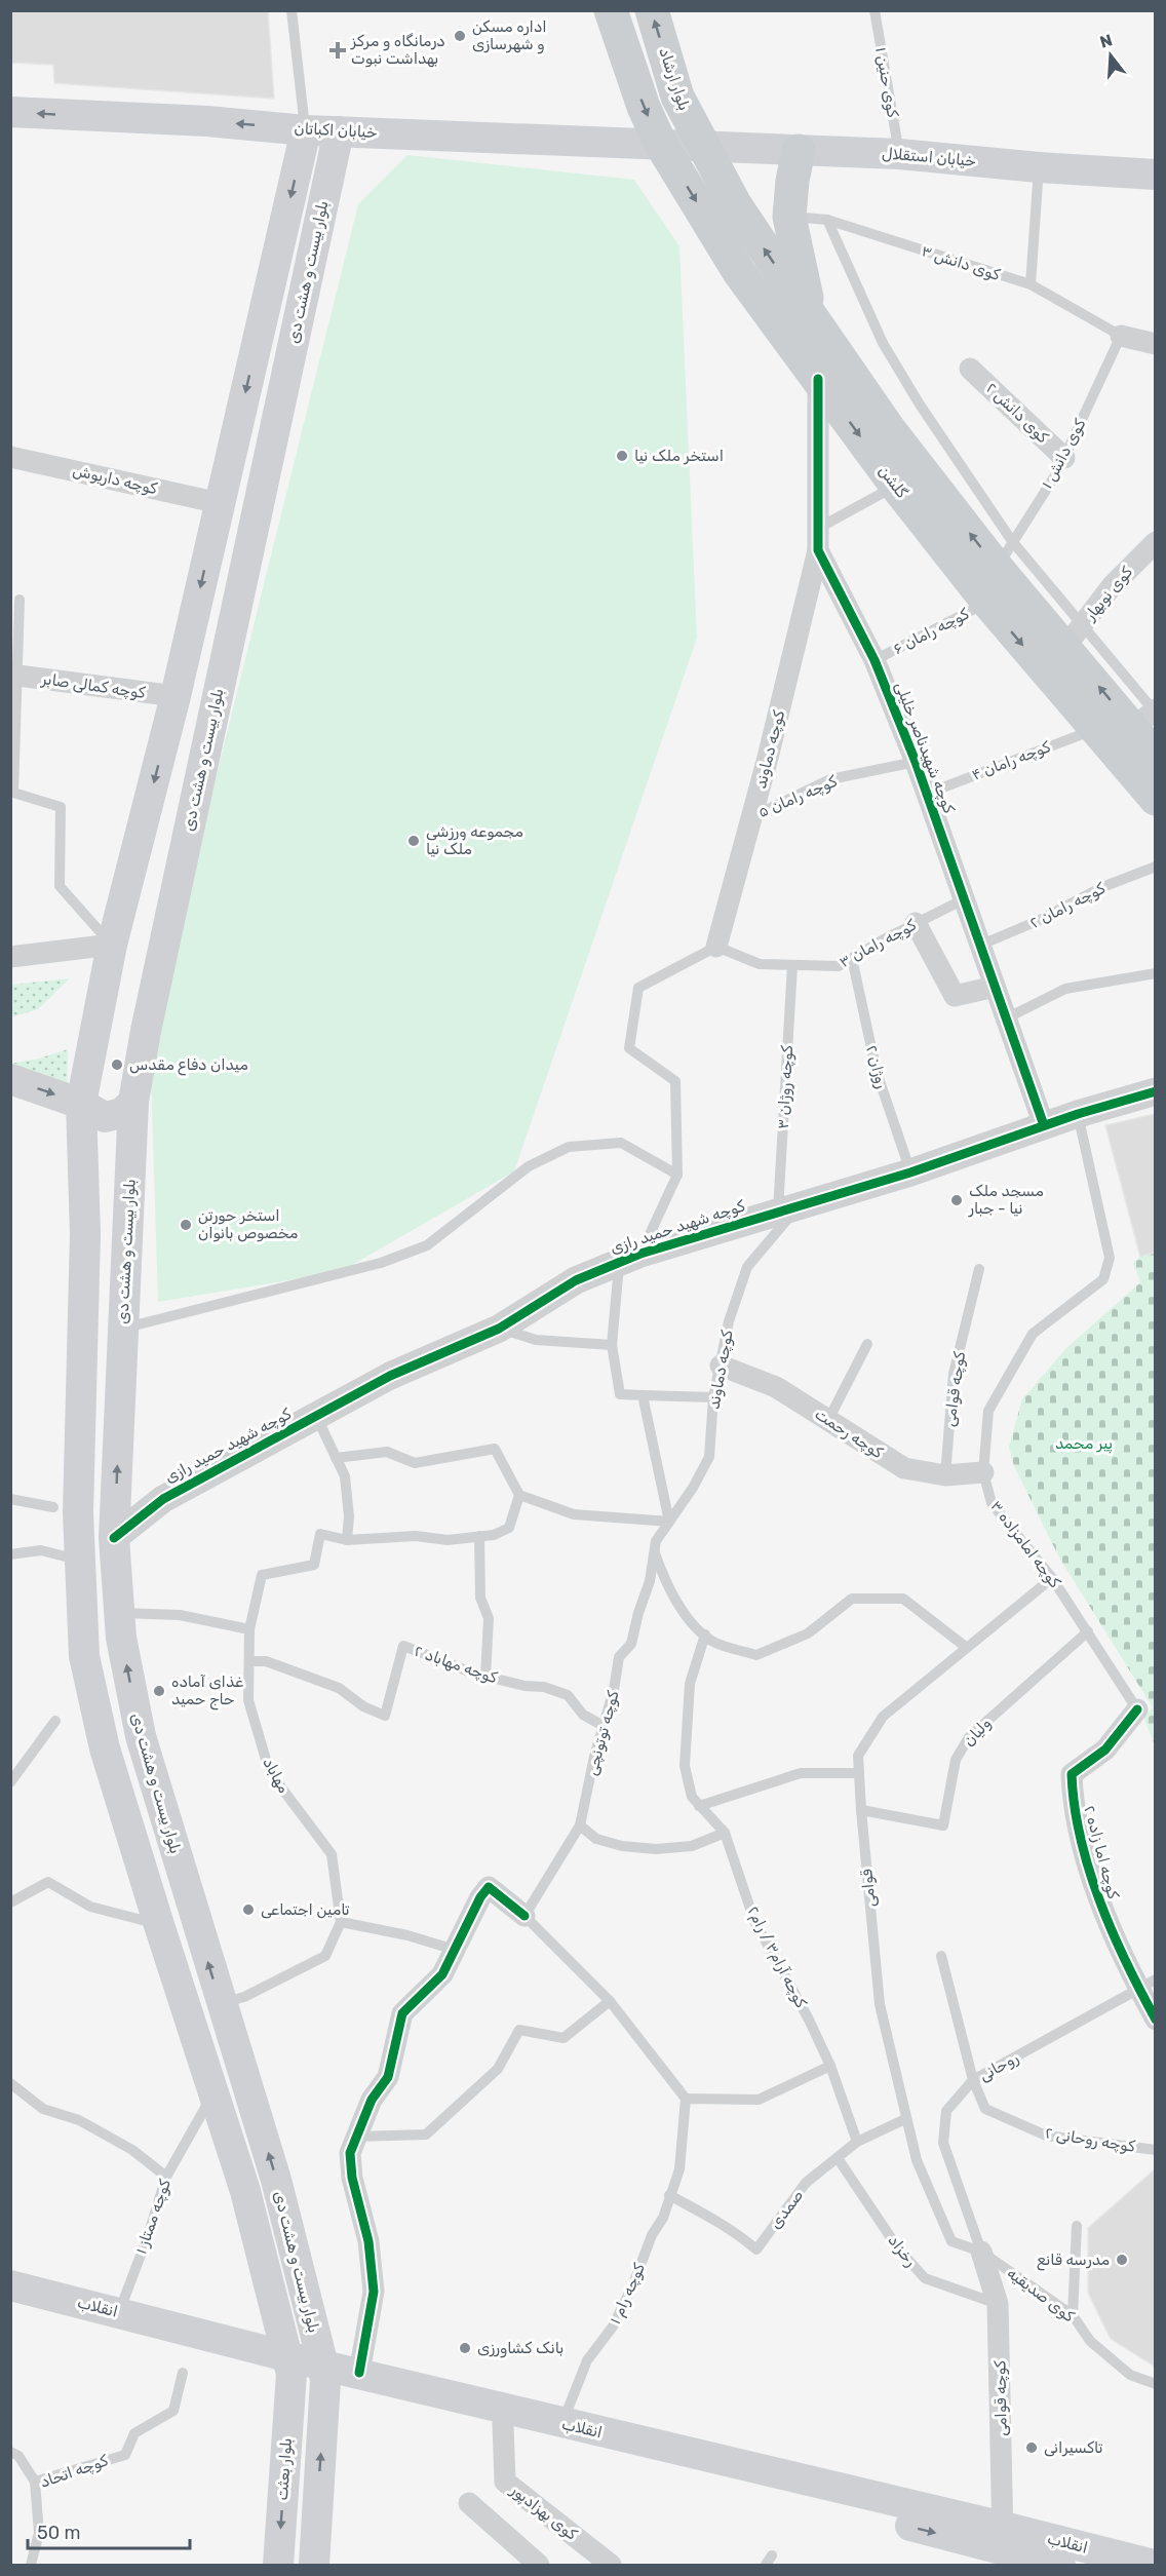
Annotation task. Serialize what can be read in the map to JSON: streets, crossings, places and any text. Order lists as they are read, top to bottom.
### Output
{
  "streets": {
    "main road": [
      "بلوار ارشاد",
      "خیابان اکباتان",
      "خیابان استقلال",
      "بلوار بیست و هشت دی",
      "گلشن",
      "انقلاب",
      "بلوار بعثت"
    ],
    "street": [
      "کوی دانش ۲",
      "کوچه داریوش",
      "کوی نوبهار",
      "کوچه کمالی صابر",
      "کوچه شهیدناصر خلیلی",
      "کوچه دماوند",
      "کوچه شهید حمید رازی",
      "کوچه قوامی",
      "کوچه رحمت",
      "کوچه اما زاده ۲",
      "کوی بهزادپور"
    ],
    "lane": [
      "کوی حنین ۱",
      "کوی دانش ۳",
      "کوی دانش ۱",
      "کوچه رامان ۶",
      "کوچه رامان ۴",
      "کوچه رامان ۵",
      "کوچه رامان ۲",
      "کوچه رامان ۳",
      "روژان ۲",
      "کوچه روژان ۳",
      "کوچه امامزاده ۳",
      "کوچه مهاباد ۲",
      "ولیان",
      "کوچه توتونچی",
      "مهاباد",
      "قوامی",
      "کوچه آرام۳ / رام۲",
      "روحانی",
      "کوچه روحانی ۲",
      "صمدی",
      "کوچه ممتاز ۱",
      "رخزاد",
      "کوچه رام ۱",
      "کوی صدیقیه",
      "کوچه اتحاد"
    ]
  },
  "crossings": [
    ["بلوار ارشاد", "خیابان اکباتان"],
    ["بلوار ارشاد", "خیابان استقلال"],
    ["بلوار ارشاد", "گلشن"],
    ["کوی حنین ۱", "خیابان استقلال"],
    ["خیابان اکباتان", "خیابان استقلال"],
    ["خیابان اکباتان", "بلوار بیست و هشت دی"],
    ["خیابان اکباتان", "گلشن"],
    ["خیابان استقلال", "گلشن"],
    ["کوی دانش ۳", "کوی دانش ۱"],
    ["بلوار بیست و هشت دی", "کوچه شهید حمید رازی"],
    ["بلوار بیست و هشت دی", "انقلاب"],
    ["کوی دانش ۲", "کوی دانش ۱"],
    ["کوی دانش ۱", "گلشن"],
    ["گلشن", "کوی نوبهار"],
    ["گلشن", "کوچه رامان ۶"],
    ["گلشن", "کوچه شهیدناصر خلیلی"],
    ["گلشن", "کوچه رامان ۴"],
    ["کوچه رامان ۶", "کوچه شهیدناصر خلیلی"],
    ["کوچه شهیدناصر خلیلی", "کوچه دماوند"],
    ["کوچه شهیدناصر خلیلی", "کوچه رامان ۴"],
    ["کوچه شهیدناصر خلیلی", "کوچه رامان ۵"],
    ["کوچه شهیدناصر خلیلی", "کوچه رامان ۲"],
    ["کوچه شهیدناصر خلیلی", "کوچه رامان ۳"],
    ["کوچه شهیدناصر خلیلی", "کوچه شهید حمید رازی"],
    ["کوچه دماوند", "کوچه رامان ۵"],
    ["کوچه دماوند", "کوچه رامان ۳"],
    ["کوچه دماوند", "کوچه روژان ۳"],
    ["کوچه دماوند", "کوچه شهید حمید رازی"],
    ["کوچه دماوند", "کوچه رحمت"],
    ["کوچه دماوند", "کوچه توتونچی"],
    ["کوچه رامان ۳", "روژان ۲"],
    ["کوچه رامان ۳", "کوچه روژان ۳"],
    ["روژان ۲", "کوچه شهید حمید رازی"],
    ["کوچه روژان ۳", "کوچه شهید حمید رازی"],
    ["کوچه شهید حمید رازی", "کوچه امامزاده ۳"],
    ["کوچه قوامی", "کوچه رحمت"],
    ["کوچه قوامی", "قوامی"],
    ["کوچه قوامی", "روحانی"],
    ["کوچه قوامی", "رخزاد"],
    ["کوچه قوامی", "کوی صدیقیه"],
    ["کوچه قوامی", "انقلاب"],
    ["کوچه رحمت", "کوچه امامزاده ۳"],
    ["کوچه امامزاده ۳", "ولیان"],
    ["کوچه امامزاده ۳", "کوچه اما زاده ۲"],
    ["کوچه امامزاده ۳", "قوامی"],
    ["کوچه مهاباد ۲", "کوچه توتونچی"],
    ["کوچه مهاباد ۲", "مهاباد"],
    ["ولیان", "قوامی"],
    ["کوچه اما زاده ۲", "روحانی"],
    ["قوامی", "روحانی"],
    ["قوامی", "صمدی"],
    ["قوامی", "کوی صدیقیه"],
    ["کوچه آرام۳ / رام۲", "صمدی"],
    ["روحانی", "کوچه روحانی ۲"],
    ["روحانی", "کوی صدیقیه"],
    ["صمدی", "رخزاد"],
    ["صمدی", "کوچه رام ۱"],
    ["کوچه ممتاز ۱", "انقلاب"],
    ["کوچه رام ۱", "انقلاب"],
    ["انقلاب", "بلوار بعثت"],
    ["انقلاب", "کوی بهزادپور"]
  ],
  "one_way": ["خیابان اکباتان"],
  "parks": ["پیر محمد"],
  "places": {
    "other": [
      "اداره مسکن و شهرسازی",
      "استخر ملک نیا",
      "مجموعه ورزشی ملک نیا",
      "میدان دفاع مقدس",
      "مسجد ملک نیا - جبار",
      "استخر حورتن مخصوص بانوان",
      "غذای آماده حاج حمید",
      "تامین اجتماعی",
      "مدرسه قانع",
      "بانک کشاورزی",
      "تاکسیرانی"
    ],
    "health": ["درمانگاه و مرکز بهداشت نبوت"]
  },
  "scale_bar": "50 m",
  "north": "top"
}
